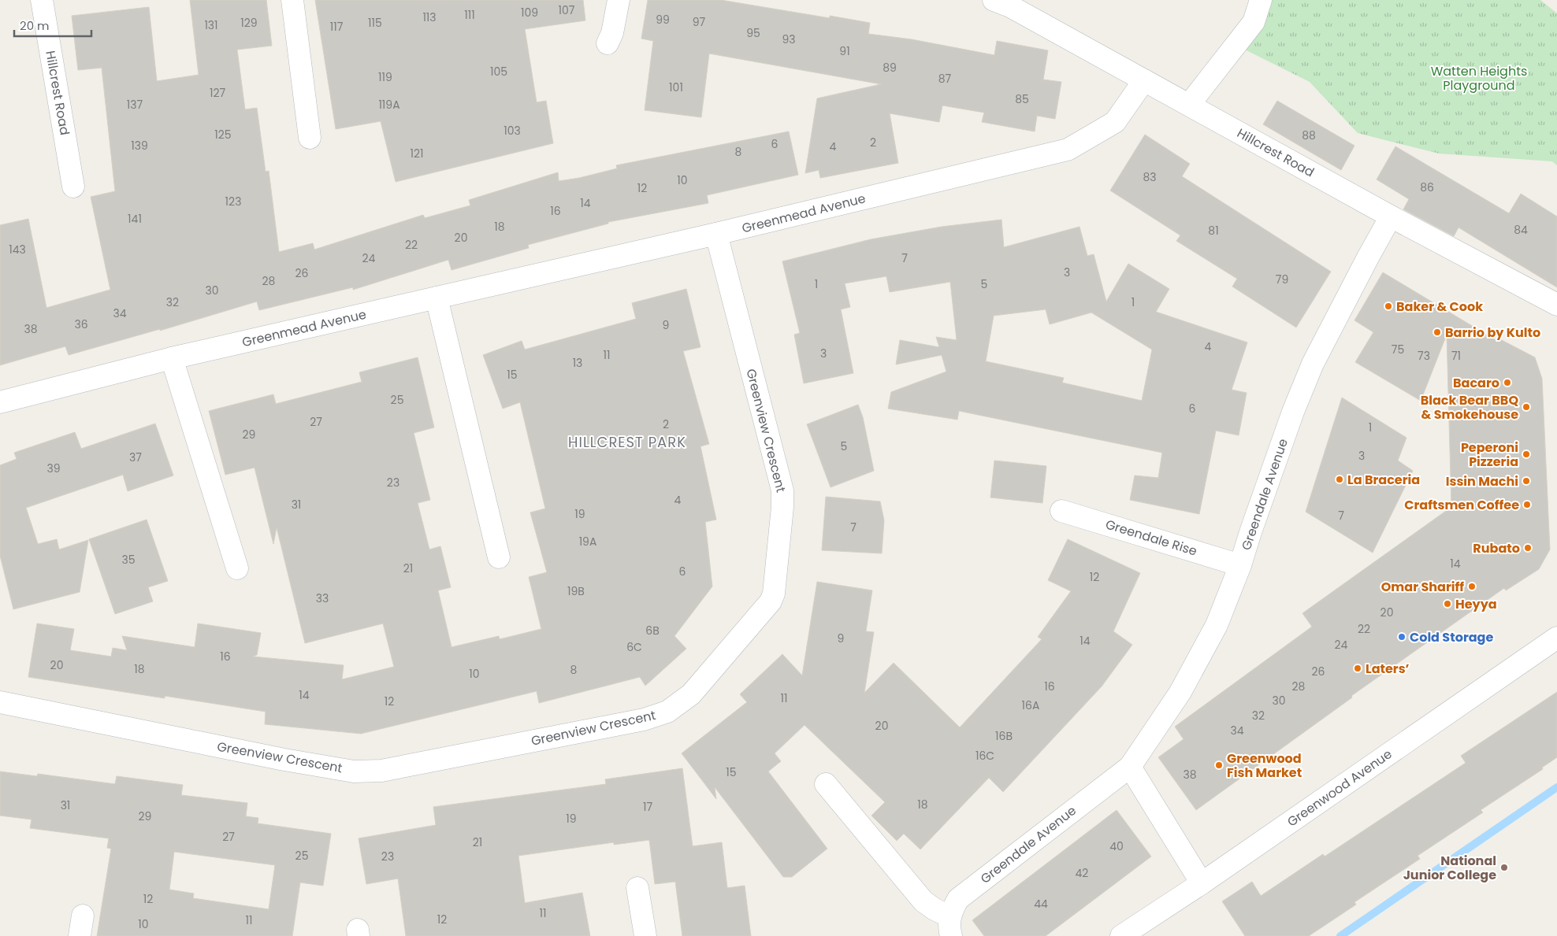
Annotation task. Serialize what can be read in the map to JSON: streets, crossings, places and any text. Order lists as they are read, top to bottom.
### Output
{
  "streets": {
    "street": [
      "Hillcrest Road",
      "Greenmead Avenue",
      "Greenview Crescent",
      "Greendale Avenue",
      "Greendale Rise",
      "Greenwood Avenue"
    ]
  },
  "crossings": [
    ["Hillcrest Road", "Greenmead Avenue"],
    ["Hillcrest Road", "Greendale Avenue"],
    ["Greenmead Avenue", "Greenview Crescent"],
    ["Greendale Avenue", "Greendale Rise"]
  ],
  "districts": ["HILLCREST PARK"],
  "parks": ["Watten Heights Playground"],
  "places": [
    "Baker & Cook",
    "Barrio by Kulto",
    "Bacaro",
    "Black Bear BBQ & Smokehouse",
    "Peperoni Pizzeria",
    "La Braceria",
    "Issin Machi",
    "Craftsmen Coffee",
    "Rubato",
    "Omar Shariff",
    "Heyya",
    "Cold Storage",
    "Laters’",
    "Greenwood Fish Market",
    "National Junior College"
  ],
  "house_numbers": [
    "107",
    "109",
    "111",
    "113",
    "99",
    "97",
    "129",
    "115",
    "131",
    "117",
    "95",
    "93",
    "91",
    "89",
    "105",
    "119",
    "87",
    "101",
    "127",
    "85",
    "137",
    "119A",
    "103",
    "125",
    "88",
    "2",
    "6",
    "139",
    "4",
    "8",
    "121",
    "83",
    "10",
    "86",
    "12",
    "123",
    "14",
    "16",
    "141",
    "18",
    "84",
    "81",
    "20",
    "22",
    "143",
    "24",
    "7",
    "3",
    "26",
    "79",
    "28",
    "1",
    "5",
    "30",
    "32",
    "1",
    "34",
    "36",
    "9",
    "38",
    "4",
    "75",
    "3",
    "11",
    "73",
    "71",
    "13",
    "15",
    "25",
    "6",
    "27",
    "2",
    "1",
    "29",
    "5",
    "3",
    "37",
    "39",
    "23",
    "4",
    "31",
    "19",
    "7",
    "7",
    "19A",
    "35",
    "14",
    "21",
    "6",
    "12",
    "19B",
    "33",
    "20",
    "22",
    "6B",
    "9",
    "14",
    "24",
    "6C",
    "16",
    "20",
    "18",
    "8",
    "26",
    "10",
    "16",
    "28",
    "14",
    "11",
    "30",
    "12",
    "16A",
    "32",
    "20",
    "34",
    "16B",
    "16C",
    "15",
    "38",
    "18",
    "31",
    "17",
    "29",
    "19",
    "27",
    "21",
    "40",
    "25",
    "23",
    "42",
    "12",
    "44",
    "11",
    "12",
    "11",
    "10"
  ],
  "scale_bar": "20 m"
}
